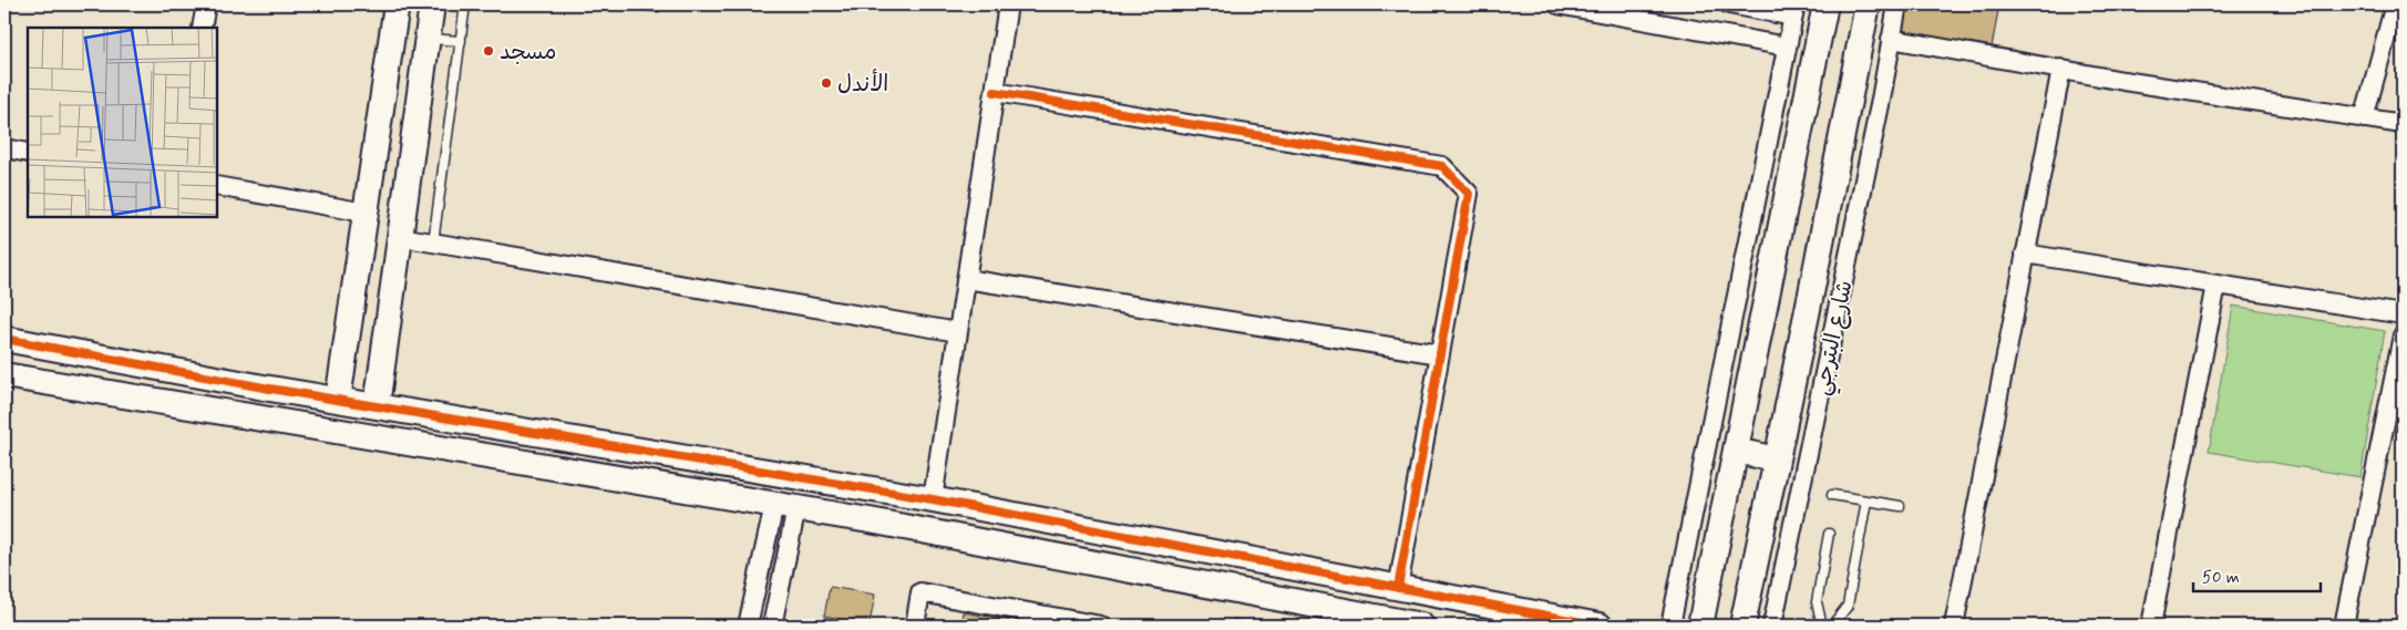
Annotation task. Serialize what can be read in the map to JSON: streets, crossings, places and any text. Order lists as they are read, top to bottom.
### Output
{
  "streets": {
    "street": ["شارع البترجي"]
  },
  "places": ["مسجد", "الأندل"],
  "scale_bar": "50 m"
}
